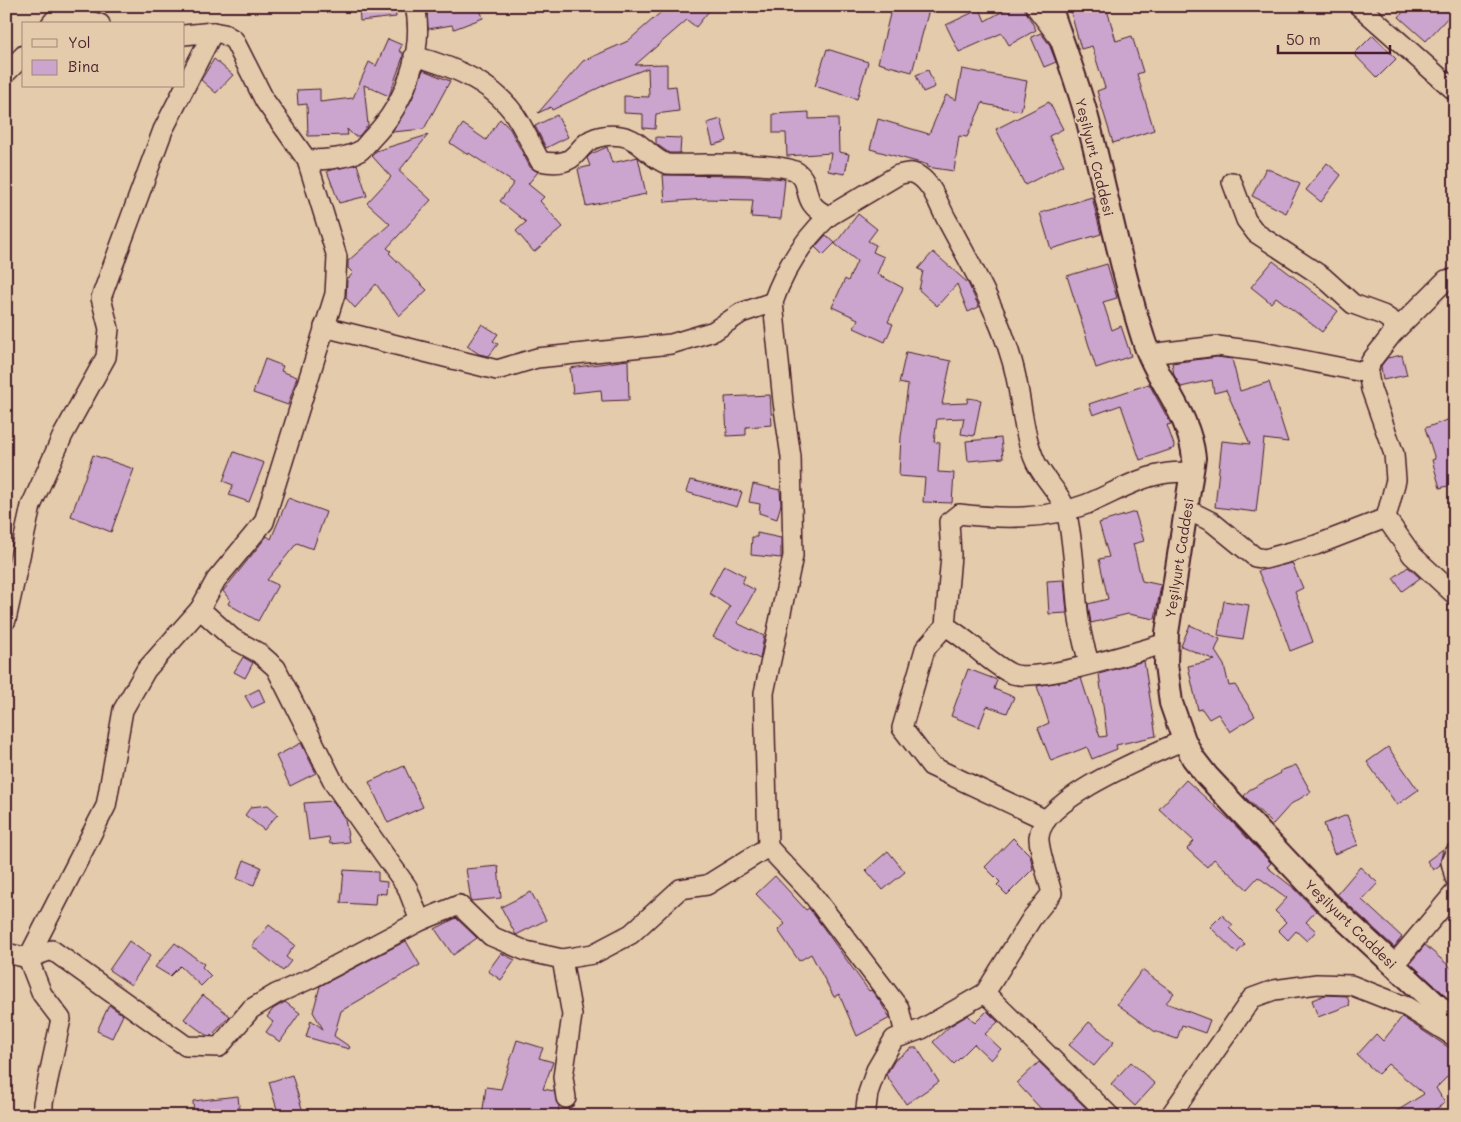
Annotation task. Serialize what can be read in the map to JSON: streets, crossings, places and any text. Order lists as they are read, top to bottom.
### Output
{
  "streets": {
    "main road": ["Yeşilyurt Caddesi"]
  },
  "legend": ["Yol", "Bina"],
  "scale_bar": "50 m"
}
